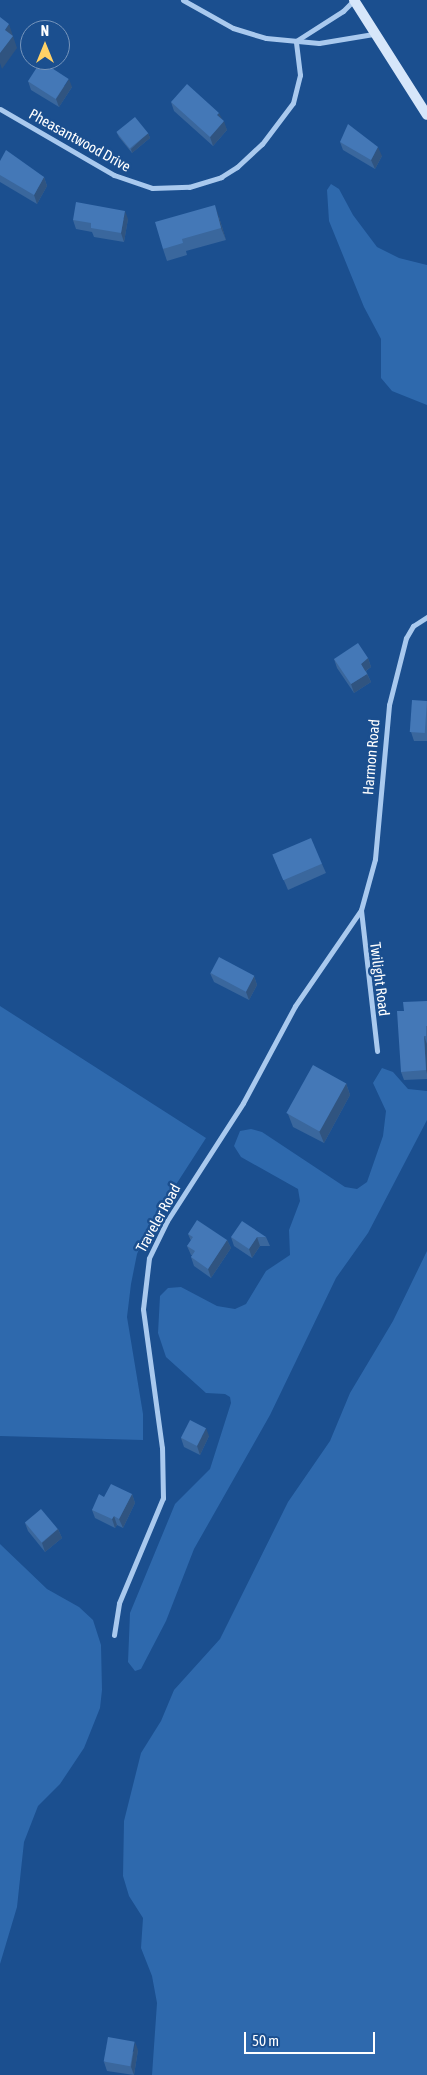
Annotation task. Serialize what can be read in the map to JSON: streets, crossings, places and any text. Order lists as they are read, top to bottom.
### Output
{
  "streets": {
    "street": [
      "Pheasantwood Drive",
      "Harmon Road",
      "Twilight Road",
      "Traveler Road"
    ]
  },
  "crossings": [
    ["Harmon Road", "Twilight Road"],
    ["Harmon Road", "Traveler Road"],
    ["Twilight Road", "Traveler Road"]
  ],
  "scale_bar": "50 m",
  "north": "top"
}
